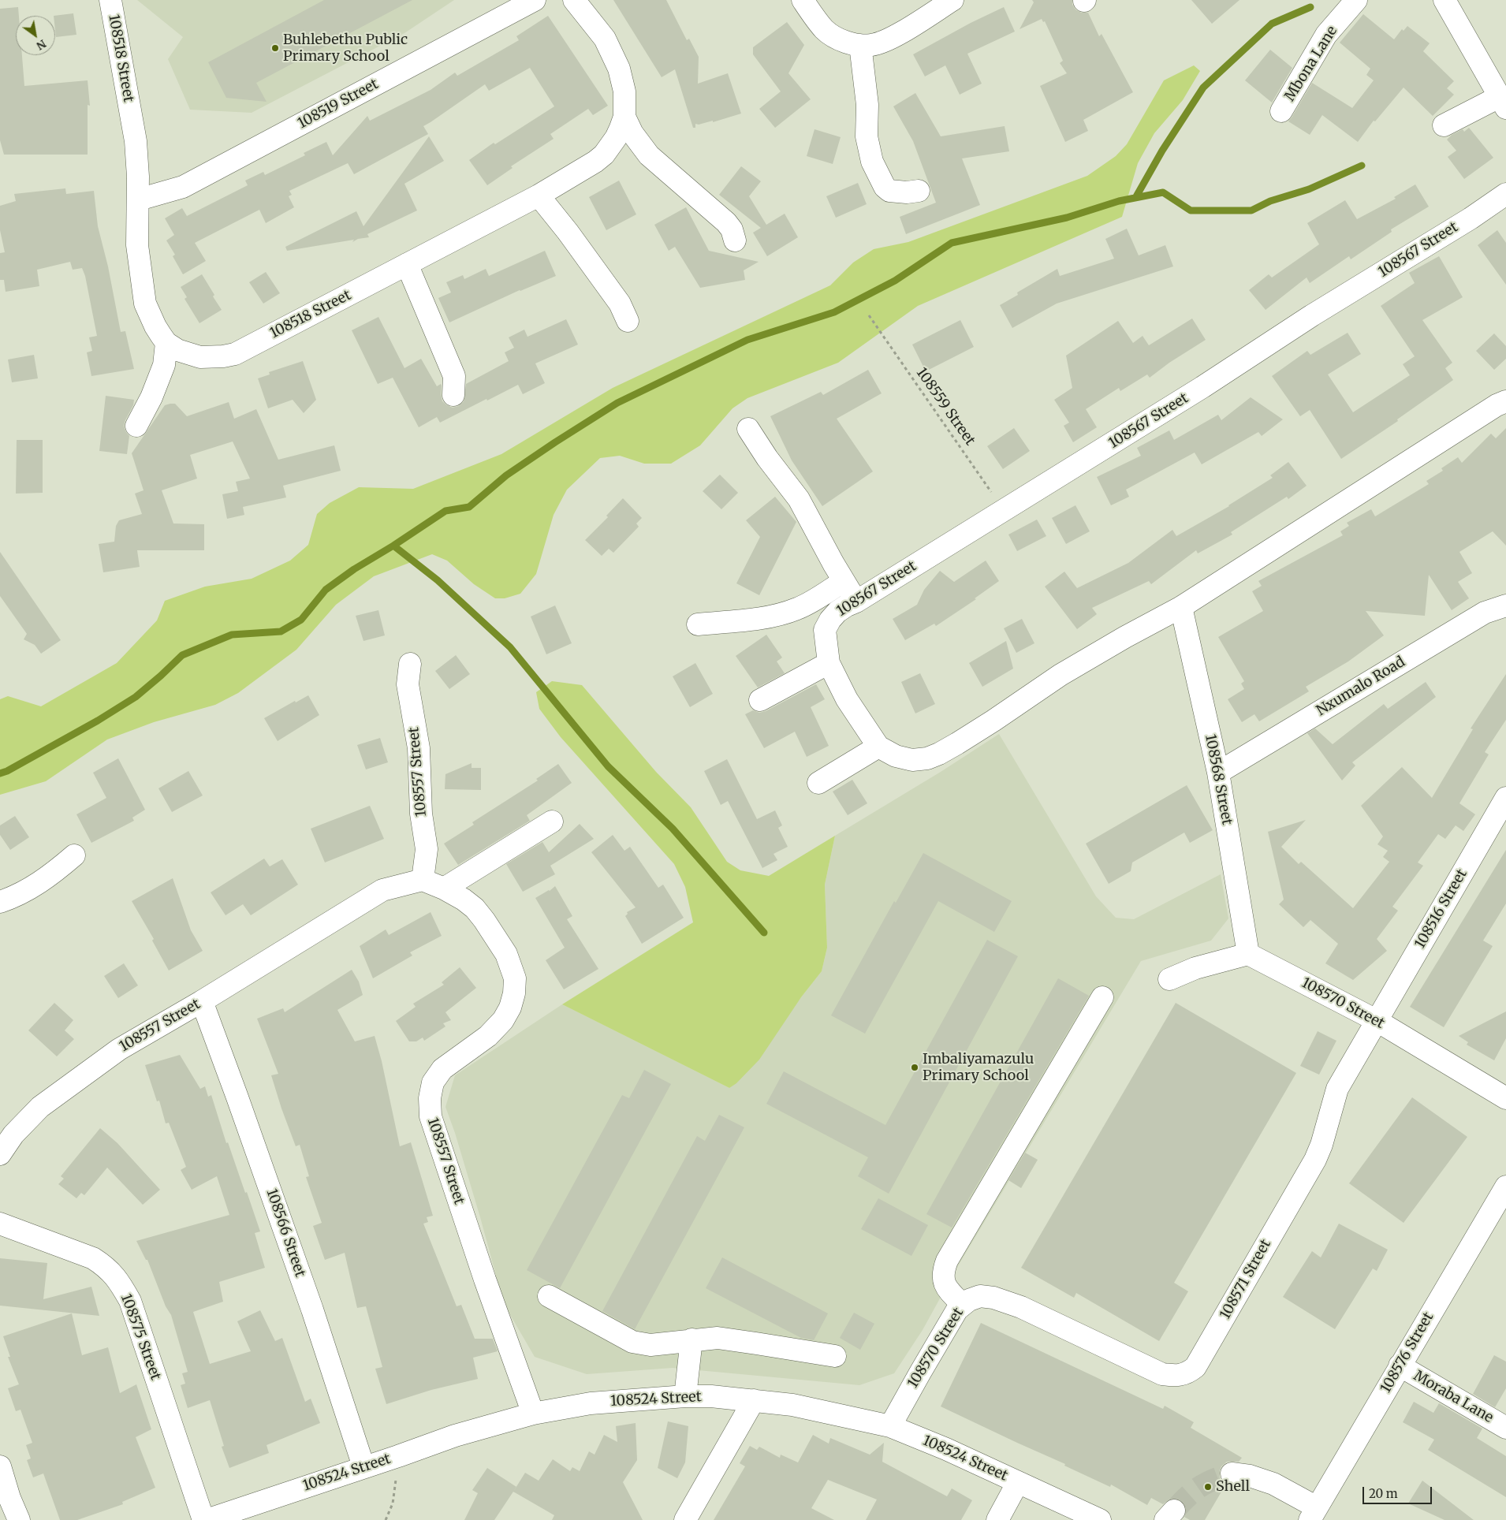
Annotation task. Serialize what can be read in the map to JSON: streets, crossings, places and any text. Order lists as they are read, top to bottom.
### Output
{
  "streets": {
    "street": [
      "108518 Street",
      "Mbona Lane",
      "108519 Street",
      "108567 Street",
      "Nxumalo Road",
      "108557 Street",
      "108568 Street",
      "108516 Street",
      "108570 Street",
      "108566 Street",
      "108571 Street",
      "108575 Street",
      "108576 Street",
      "Moraba Lane",
      "108524 Street"
    ],
    "path": ["108559 Street"]
  },
  "crossings": [
    ["108518 Street", "108519 Street"],
    ["108567 Street", "108559 Street"],
    ["108567 Street", "108568 Street"],
    ["Nxumalo Road", "108568 Street"],
    ["108557 Street", "108566 Street"],
    ["108557 Street", "108524 Street"],
    ["108568 Street", "108570 Street"],
    ["108516 Street", "108570 Street"],
    ["108516 Street", "108571 Street"],
    ["108570 Street", "108571 Street"],
    ["108570 Street", "108524 Street"],
    ["108566 Street", "108524 Street"],
    ["108576 Street", "Moraba Lane"]
  ],
  "places": ["Buhlebethu Public Primary School", "Imbaliyamazulu Primary School", "Shell"],
  "scale_bar": "20 m",
  "north": "bottom right"
}
